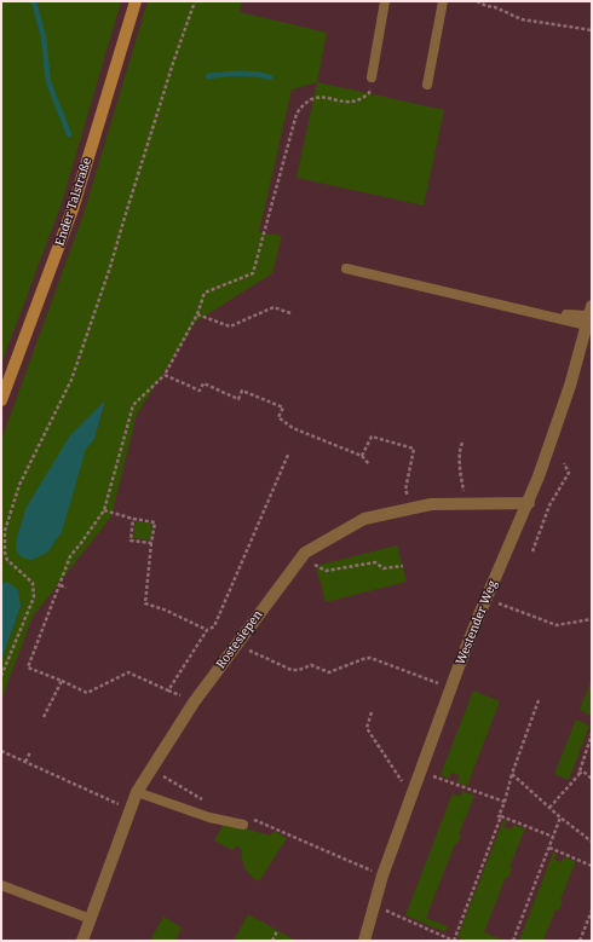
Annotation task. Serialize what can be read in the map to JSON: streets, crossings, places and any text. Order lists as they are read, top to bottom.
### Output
{
  "streets": {
    "main road": ["Ender Talstraße"],
    "street": ["Westender Weg", "Rostesiepen"]
  },
  "crossings": [
    ["Westender Weg", "Rostesiepen"]
  ]
}
